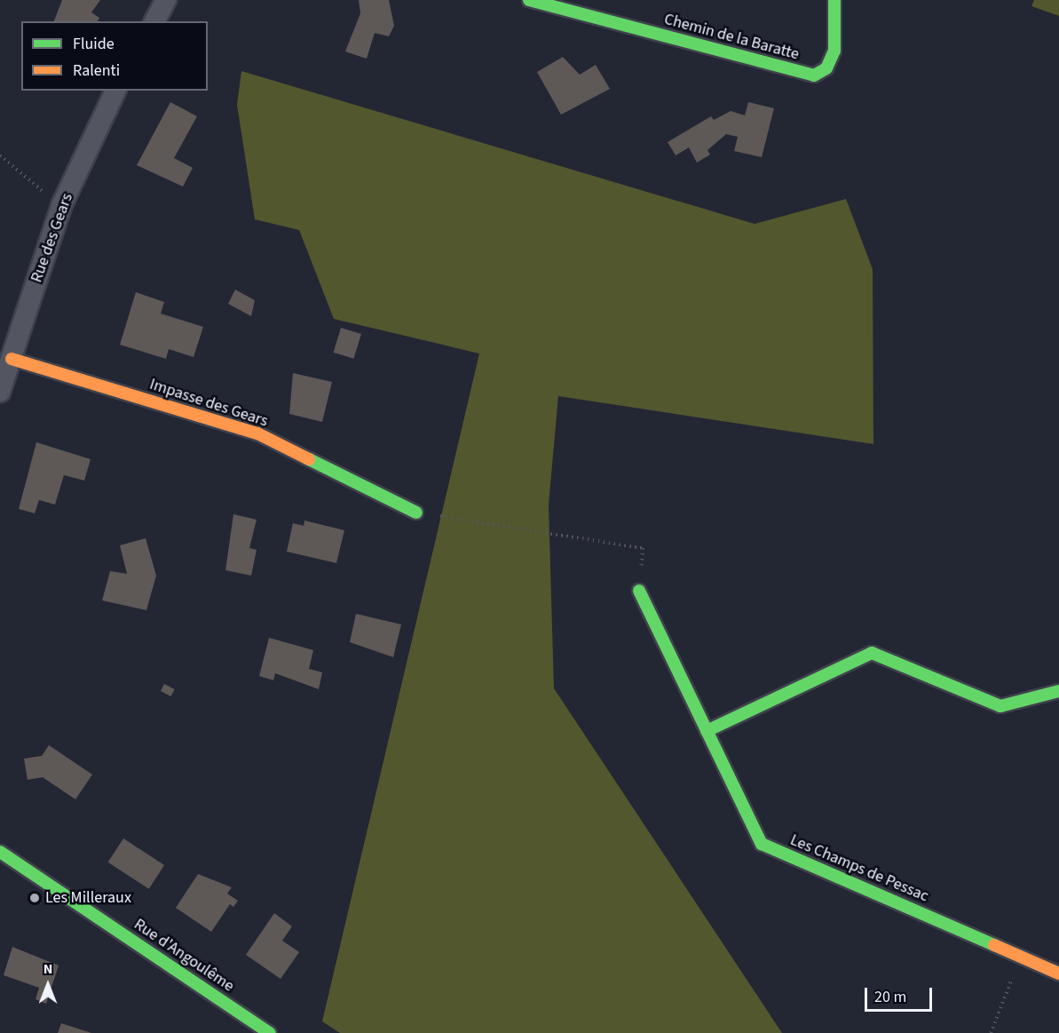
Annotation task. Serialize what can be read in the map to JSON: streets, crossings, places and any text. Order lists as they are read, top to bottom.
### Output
{
  "streets": {
    "street": [
      "Chemin de la Baratte",
      "Rue des Gears",
      "Impasse des Gears",
      "Les Champs de Pessac",
      "Rue d'Angoulême"
    ]
  },
  "crossings": [
    ["Rue des Gears", "Impasse des Gears"]
  ],
  "places": ["Les Milleraux"],
  "legend": ["Fluide", "Ralenti"],
  "scale_bar": "20 m",
  "north": "top"
}
